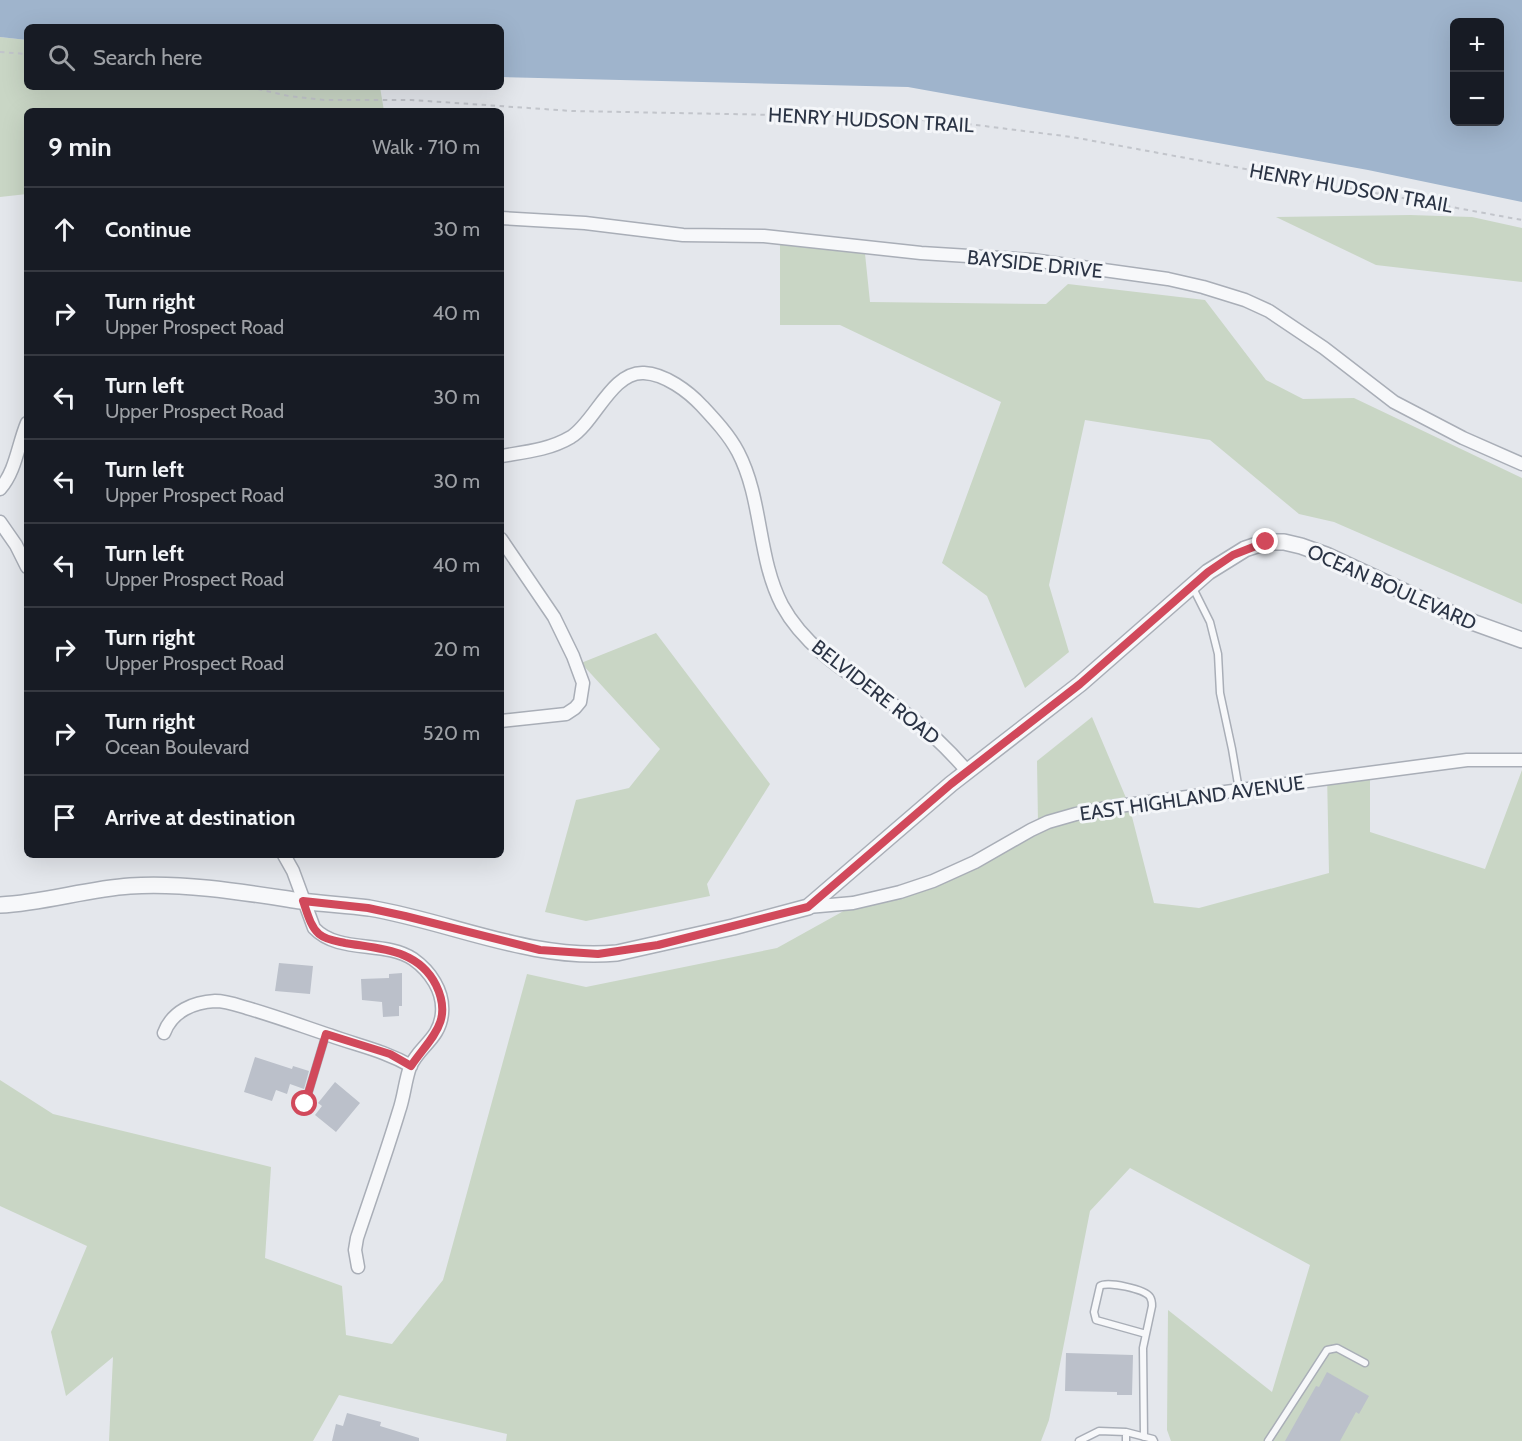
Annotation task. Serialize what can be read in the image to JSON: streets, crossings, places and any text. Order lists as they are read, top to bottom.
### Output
{
  "streets": {
    "street": [
      "BAYSIDE DRIVE",
      "OCEAN BOULEVARD",
      "BELVIDERE ROAD",
      "EAST HIGHLAND AVENUE"
    ],
    "path": ["HENRY HUDSON TRAIL"]
  },
  "crossings": [
    ["OCEAN BOULEVARD", "BELVIDERE ROAD"],
    ["OCEAN BOULEVARD", "EAST HIGHLAND AVENUE"]
  ],
  "page": {
    "map_buttons": ["+", "−"],
    "search": "Search here",
    "heading": ["9 min", "Walk · 710 m"],
    "list": [
      ["Continue", "30 m"],
      ["Turn right", "Upper Prospect Road", "40 m"],
      ["Turn left", "Upper Prospect Road", "30 m"],
      ["Turn left", "Upper Prospect Road", "30 m"],
      ["Turn left", "Upper Prospect Road", "40 m"],
      ["Turn right", "Upper Prospect Road", "20 m"],
      ["Turn right", "Ocean Boulevard", "520 m"],
      "Arrive at destination"
    ]
  }
}
